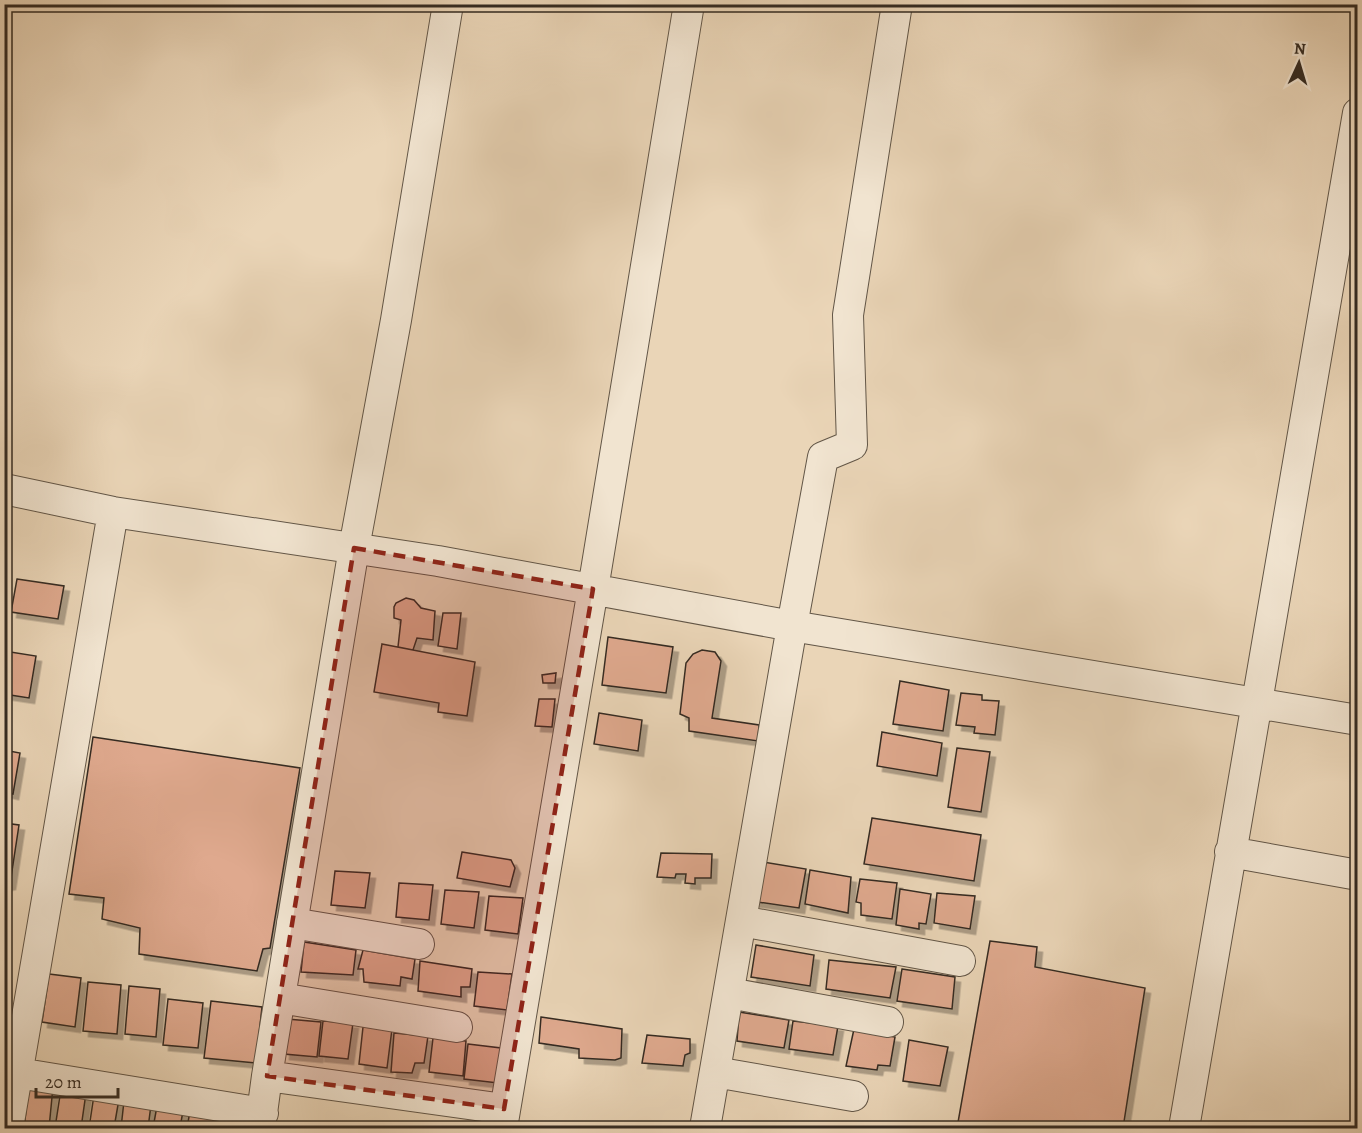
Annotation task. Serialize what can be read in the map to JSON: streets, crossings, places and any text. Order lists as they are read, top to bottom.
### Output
{
  "scale_bar": "20 m",
  "north": "top"
}
